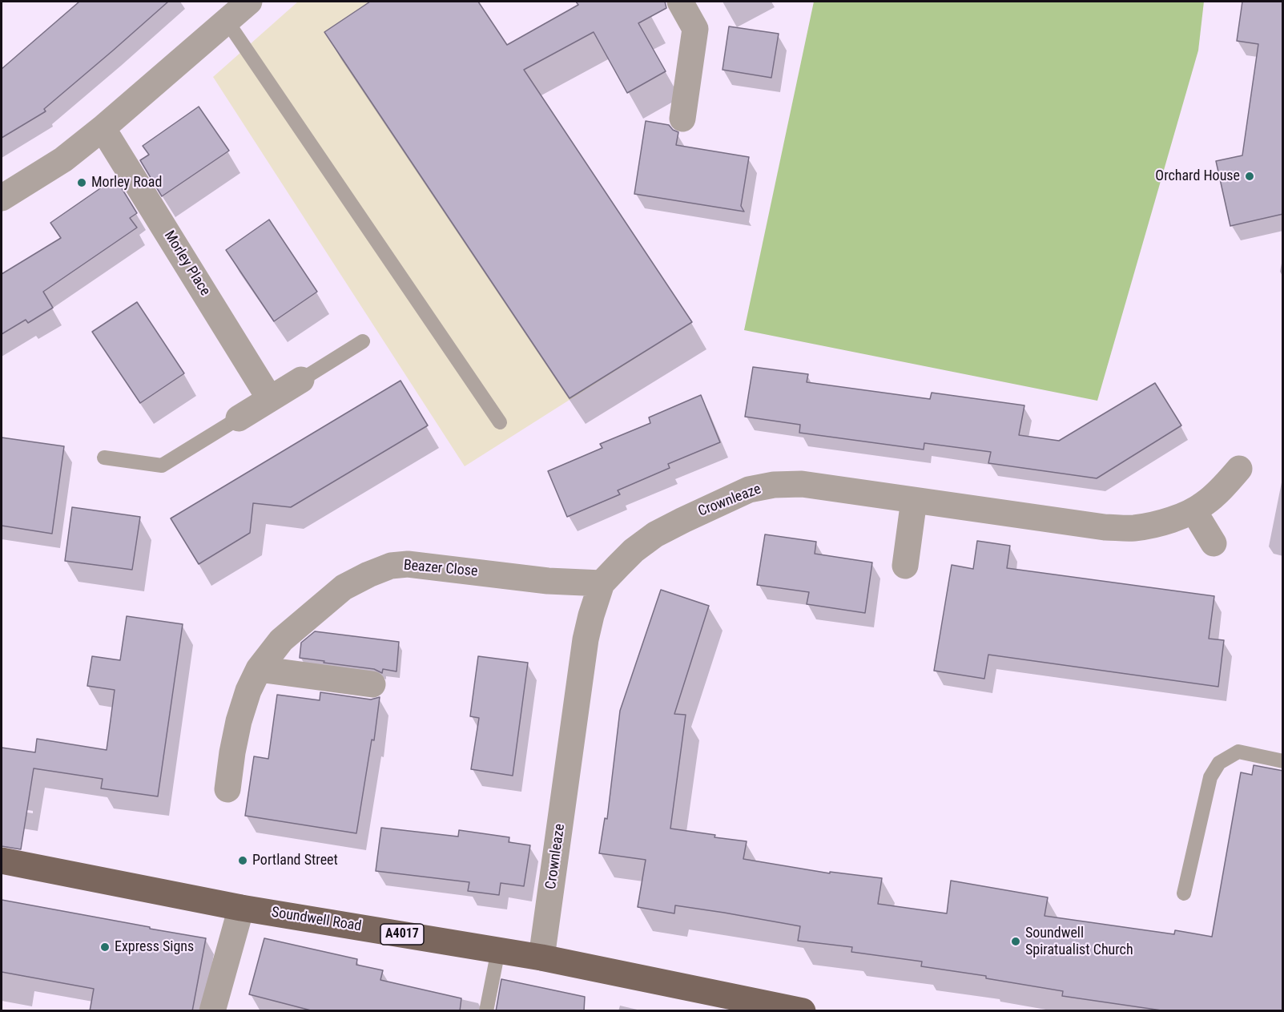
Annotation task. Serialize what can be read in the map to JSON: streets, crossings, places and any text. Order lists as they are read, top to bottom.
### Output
{
  "streets": {
    "main road": ["Soundwell Road", "A4017"],
    "street": ["Morley Place", "Crownleaze", "Beazer Close"]
  },
  "crossings": [
    ["Crownleaze", "Beazer Close"],
    ["Crownleaze", "Soundwell Road"]
  ],
  "places": [
    "Orchard House",
    "Morley Road",
    "Portland Street",
    "Soundwell Spiratualist Church",
    "Express Signs"
  ]
}
